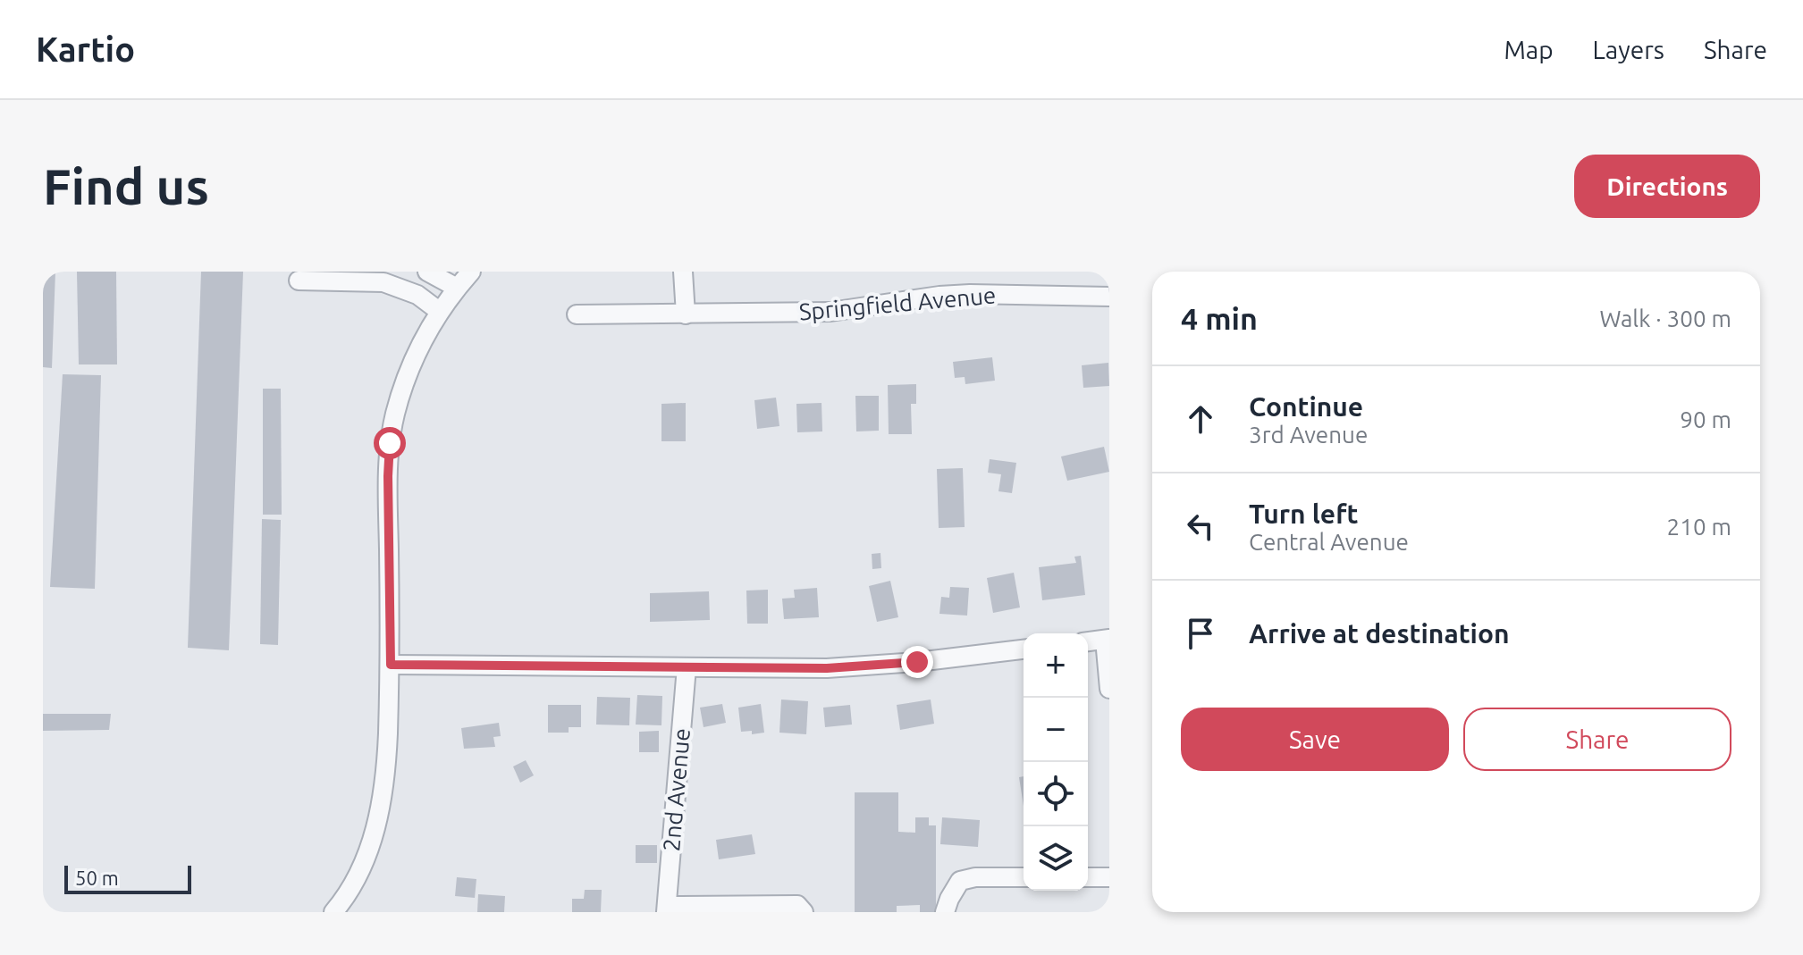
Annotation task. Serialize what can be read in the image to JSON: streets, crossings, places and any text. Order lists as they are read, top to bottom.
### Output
{
  "streets": {
    "street": ["Springfield Avenue", "2nd Avenue"]
  },
  "scale_bar": "50 m",
  "page": {
    "header": "Kartio",
    "nav": ["Map", "Layers", "Share"],
    "buttons": [
      "Directions",
      ["Save", "Share"]
    ],
    "title": "Find us",
    "heading": ["4 min", "Walk · 300 m"],
    "list": [
      ["Continue", "3rd Avenue", "90 m"],
      ["Turn left", "Central Avenue", "210 m"],
      "Arrive at destination"
    ],
    "map_buttons": ["+", "−"],
    "scale": "50 m"
  }
}
